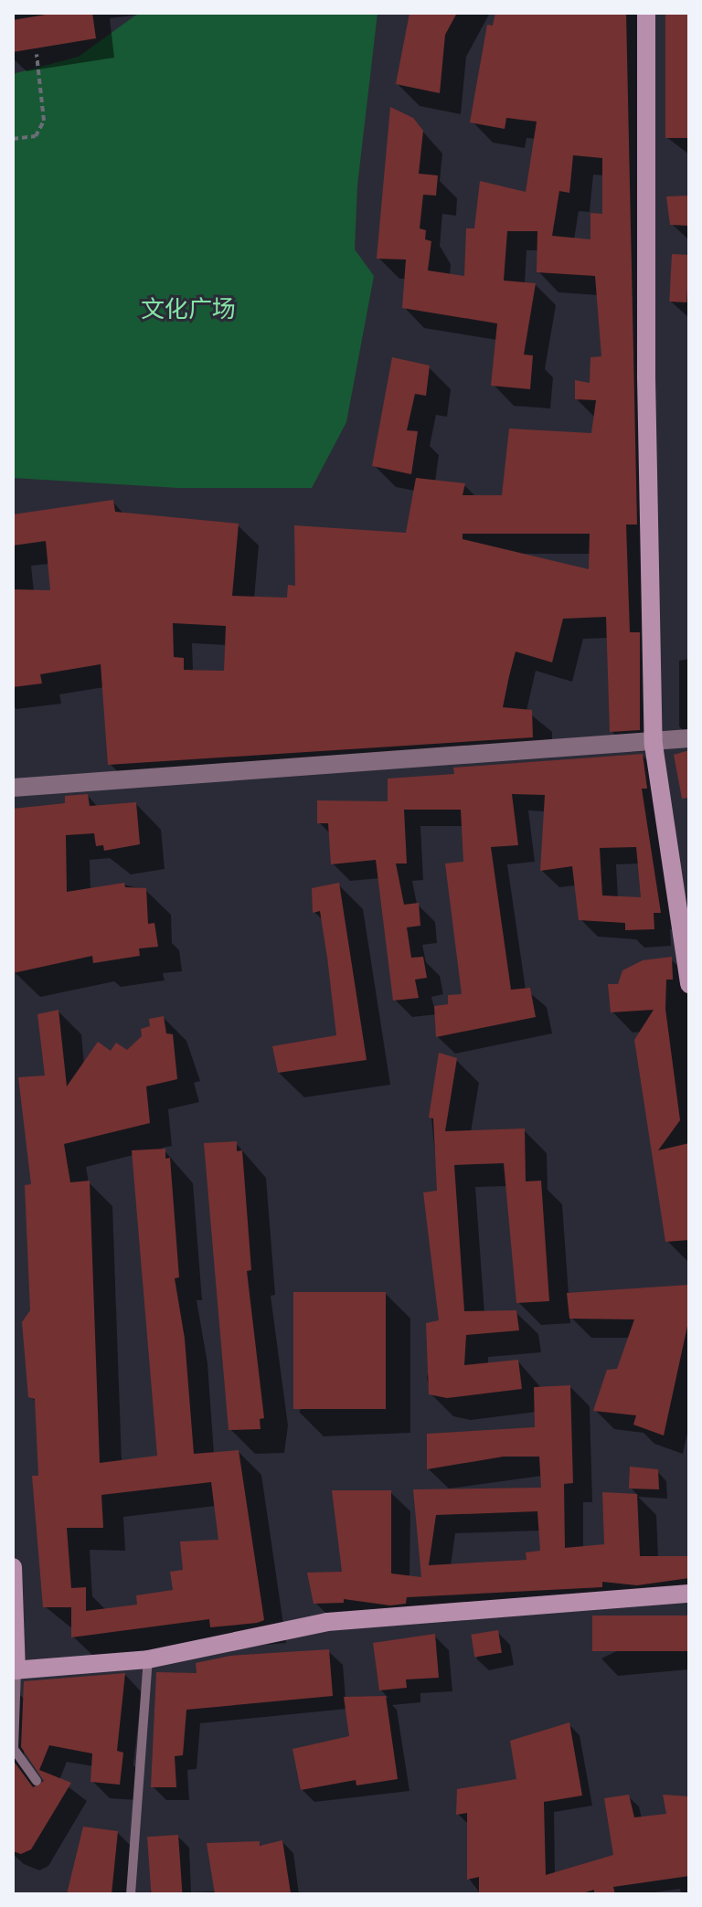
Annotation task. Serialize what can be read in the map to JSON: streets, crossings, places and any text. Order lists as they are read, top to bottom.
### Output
{
  "parks": ["文化广场"]
}
